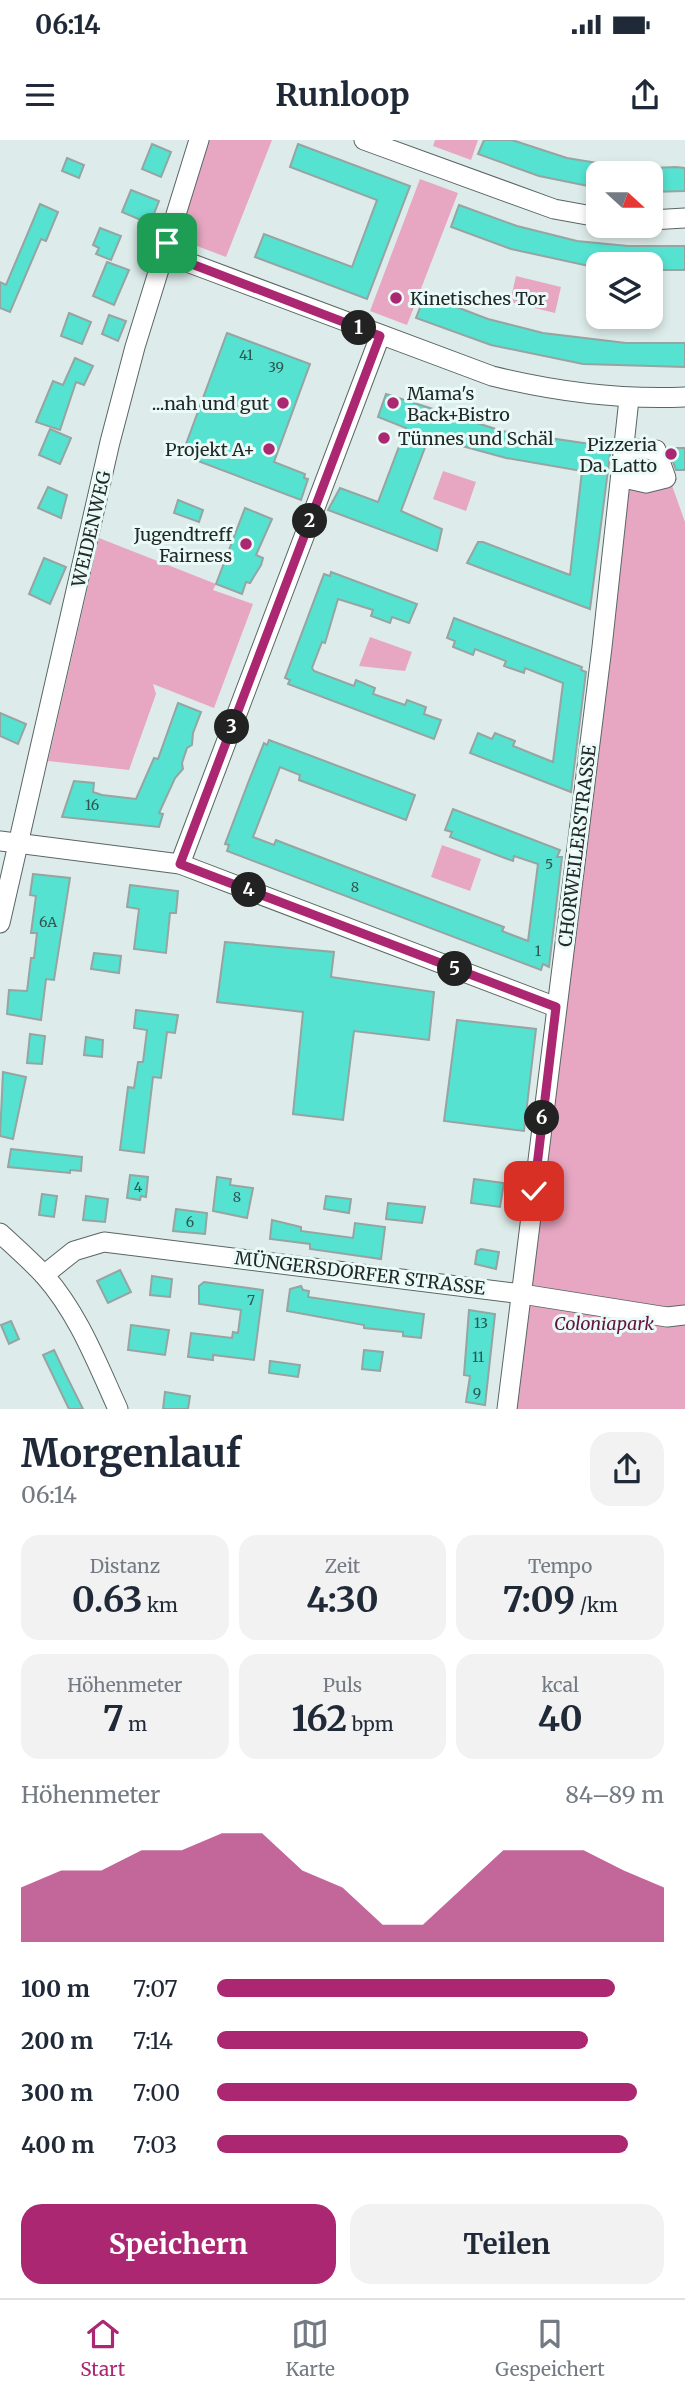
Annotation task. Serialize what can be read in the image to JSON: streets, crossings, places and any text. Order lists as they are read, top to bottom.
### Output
{
  "streets": {
    "street": ["WEIDENWEG", "CHORWEILERSTRASSE", "MÜNGERSDORFER STRASSE"]
  },
  "crossings": [
    ["CHORWEILERSTRASSE", "MÜNGERSDORFER STRASSE"]
  ],
  "parks": ["Coloniapark"],
  "places": [
    "Kinetisches Tor",
    "...nah und gut",
    "Mama's Back+Bistro",
    "Tünnes und Schäl",
    "Projekt A+",
    "Pizzeria Da. Latto",
    "Jugendtreff Fairness"
  ],
  "house_numbers": [
    "41",
    "39",
    "16",
    "5",
    "8",
    "6A",
    "1",
    "4",
    "8",
    "6",
    "7",
    "13",
    "11",
    "9"
  ],
  "north": "right",
  "page": {
    "status": "06:14",
    "header": "Runloop",
    "pins": [
      "1",
      "2",
      "3",
      "4",
      "5",
      "6"
    ],
    "heading": ["Morgenlauf", "06:14"],
    "stats": [
      ["Distanz", "0.63 km"],
      ["Zeit", "4:30"],
      ["Tempo", "7:09 /km"],
      ["Höhenmeter", "7 m"],
      ["Puls", "162 bpm"],
      ["kcal", "40"]
    ],
    "chart": ["Höhenmeter", "84–89 m"],
    "list": [
      {
        "name": "100 m",
        "note": "7:07"
      },
      {
        "name": "200 m",
        "note": "7:14"
      },
      {
        "name": "300 m",
        "note": "7:00"
      },
      {
        "name": "400 m",
        "note": "7:03"
      }
    ],
    "buttons": ["Speichern", "Teilen"],
    "tabs": ["Start", "Karte", "Gespeichert"]
  }
}
